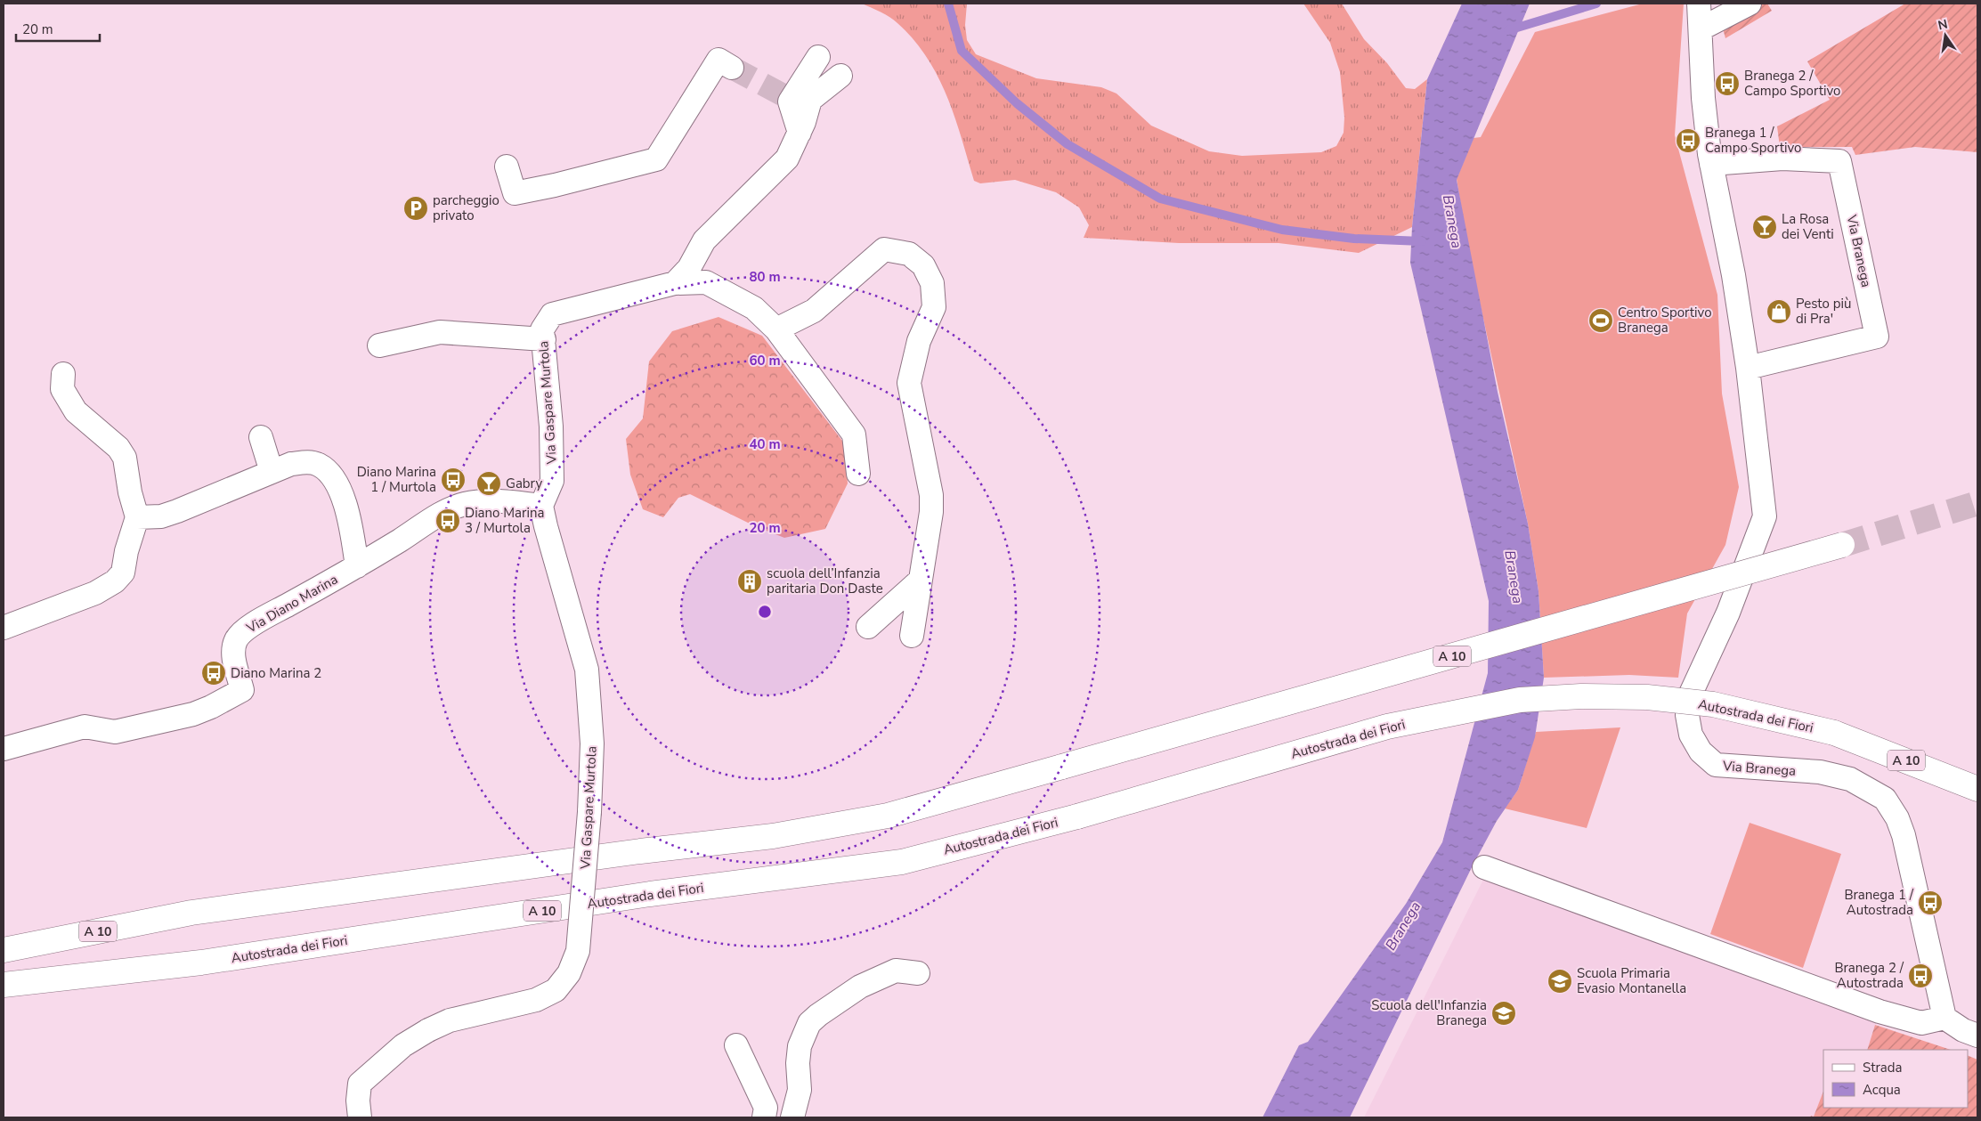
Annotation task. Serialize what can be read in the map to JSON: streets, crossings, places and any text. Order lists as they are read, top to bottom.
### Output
{
  "streets": {
    "highway": ["A 10", "Autostrada dei Fiori"],
    "street": ["Via Branega", "Via Gaspare Murtola", "Via Diano Marina"]
  },
  "crossings": [
    ["Via Gaspare Murtola", "Via Diano Marina"]
  ],
  "water": ["Branega"],
  "places": {
    "bus stop": [
      "Branega 2 / Campo Sportivo",
      "Branega 1 / Campo Sportivo",
      "Diano Marina 1 / Murtola",
      "Diano Marina 3 / Murtola",
      "Diano Marina 2",
      "Branega 1 / Autostrada",
      "Branega 2 / Autostrada"
    ],
    "parking": ["parcheggio privato"],
    "bar": ["La Rosa dei Venti", "Gabry"],
    "shop": ["Pesto più di Pra'"],
    "sports": ["Centro Sportivo Branega"],
    "building": ["scuola dell’Infanzia paritaria Don Daste"],
    "school or university": ["Scuola Primaria Evasio Montanella", "Scuola dell'Infanzia Branega"]
  },
  "legend": ["Strada", "Acqua"],
  "scale_bar": "20 m",
  "north": "top",
  "rings": [
    "80 m",
    "60 m",
    "40 m",
    "20 m"
  ]
}
